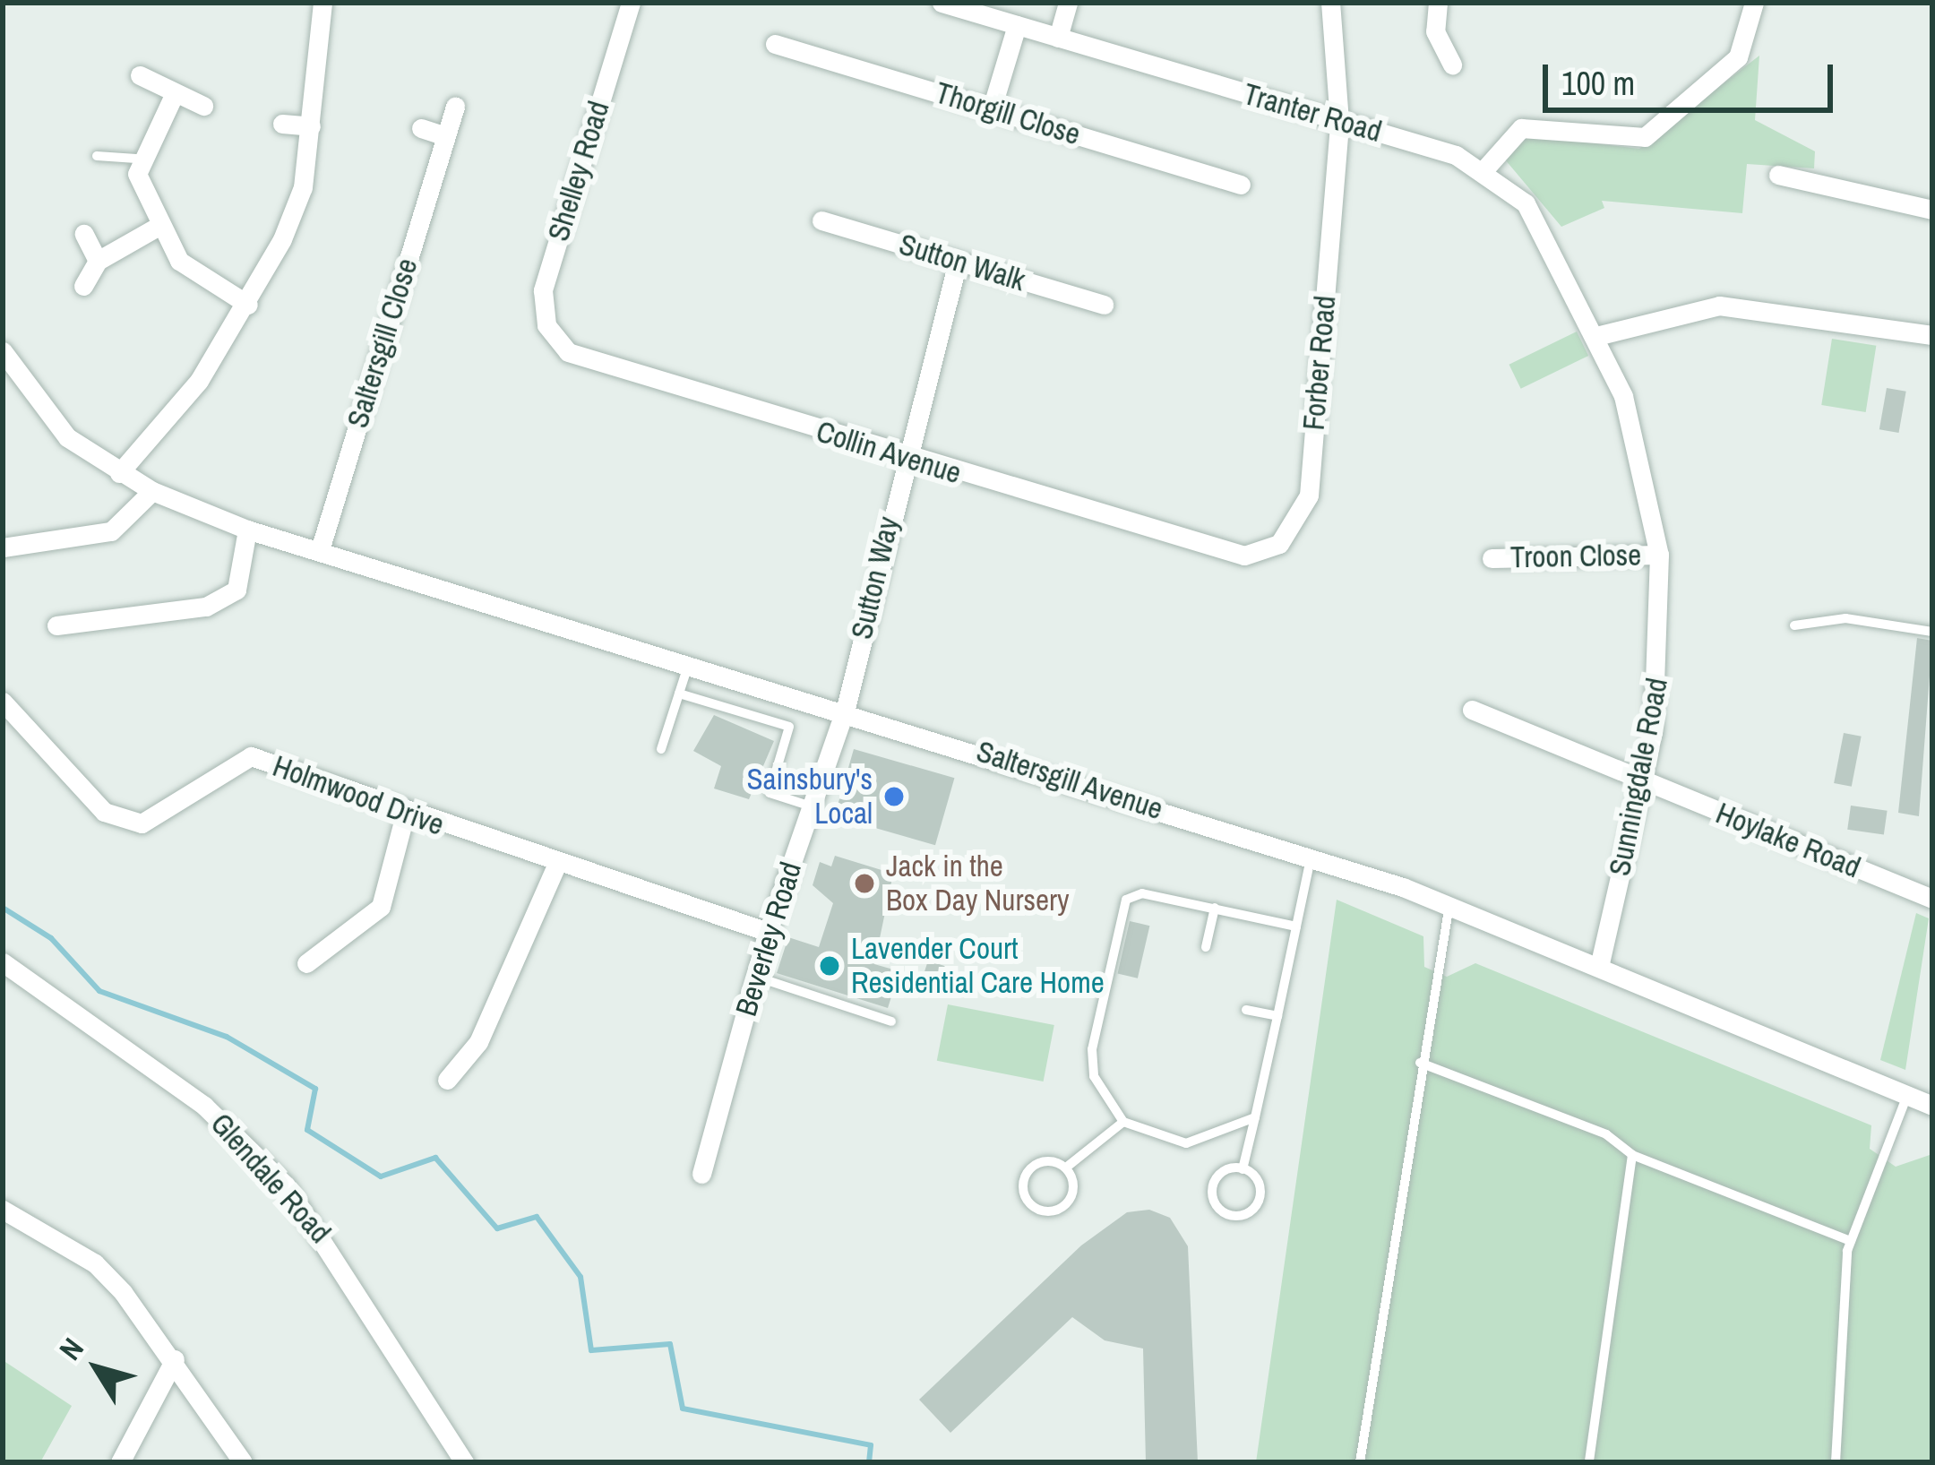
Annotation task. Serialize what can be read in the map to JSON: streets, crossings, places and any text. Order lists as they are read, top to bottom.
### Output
{
  "streets": {
    "street": [
      "Tranter Road",
      "Thorgill Close",
      "Shelley Road",
      "Sutton Walk",
      "Saltersgill Close",
      "Forber Road",
      "Collin Avenue",
      "Troon Close",
      "Sutton Way",
      "Sunningdale Road",
      "Saltersgill Avenue",
      "Holmwood Drive",
      "Hoylake Road",
      "Beverley Road",
      "Glendale Road"
    ]
  },
  "crossings": [
    ["Tranter Road", "Forber Road"],
    ["Tranter Road", "Sunningdale Road"],
    ["Shelley Road", "Collin Avenue"],
    ["Sutton Walk", "Sutton Way"],
    ["Saltersgill Close", "Saltersgill Avenue"],
    ["Forber Road", "Collin Avenue"],
    ["Collin Avenue", "Sutton Way"],
    ["Troon Close", "Sunningdale Road"],
    ["Sutton Way", "Saltersgill Avenue"],
    ["Sutton Way", "Beverley Road"],
    ["Sunningdale Road", "Saltersgill Avenue"],
    ["Sunningdale Road", "Hoylake Road"],
    ["Saltersgill Avenue", "Beverley Road"],
    ["Holmwood Drive", "Beverley Road"]
  ],
  "places": ["Sainsbury's Local", "Jack in the Box Day Nursery", "Lavender Court Residential Care Home"],
  "scale_bar": "100 m",
  "north": "top left"
}
